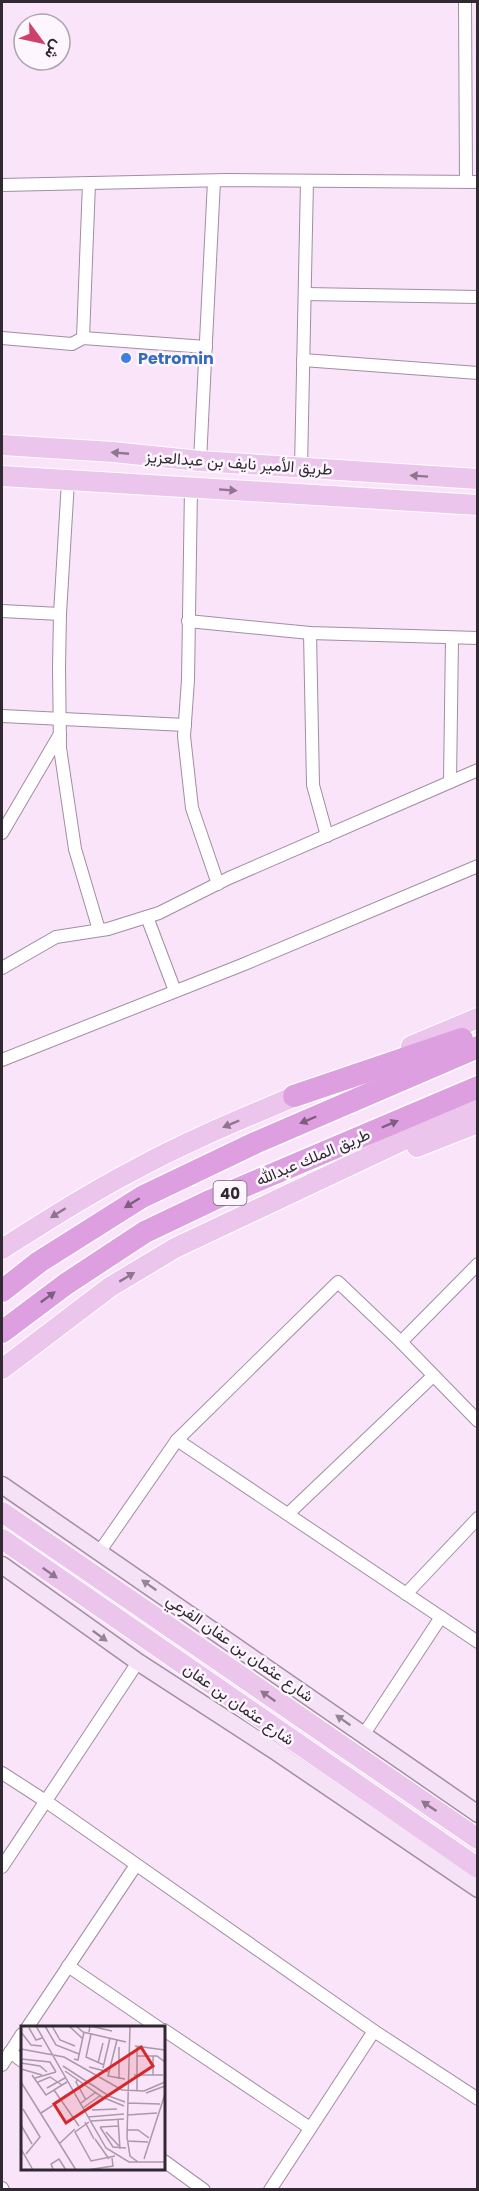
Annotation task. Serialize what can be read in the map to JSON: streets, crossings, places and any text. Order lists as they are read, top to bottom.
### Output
{
  "streets": {
    "highway": ["طريق الملك عبدالله", "40"],
    "main road": ["طريق الأمير نايف بن عبدالعزيز", "شارع عثمان بن عفان الفرعي", "شارع عثمان بن عفان"]
  },
  "places": ["Petromin"],
  "north": "bottom right"
}
